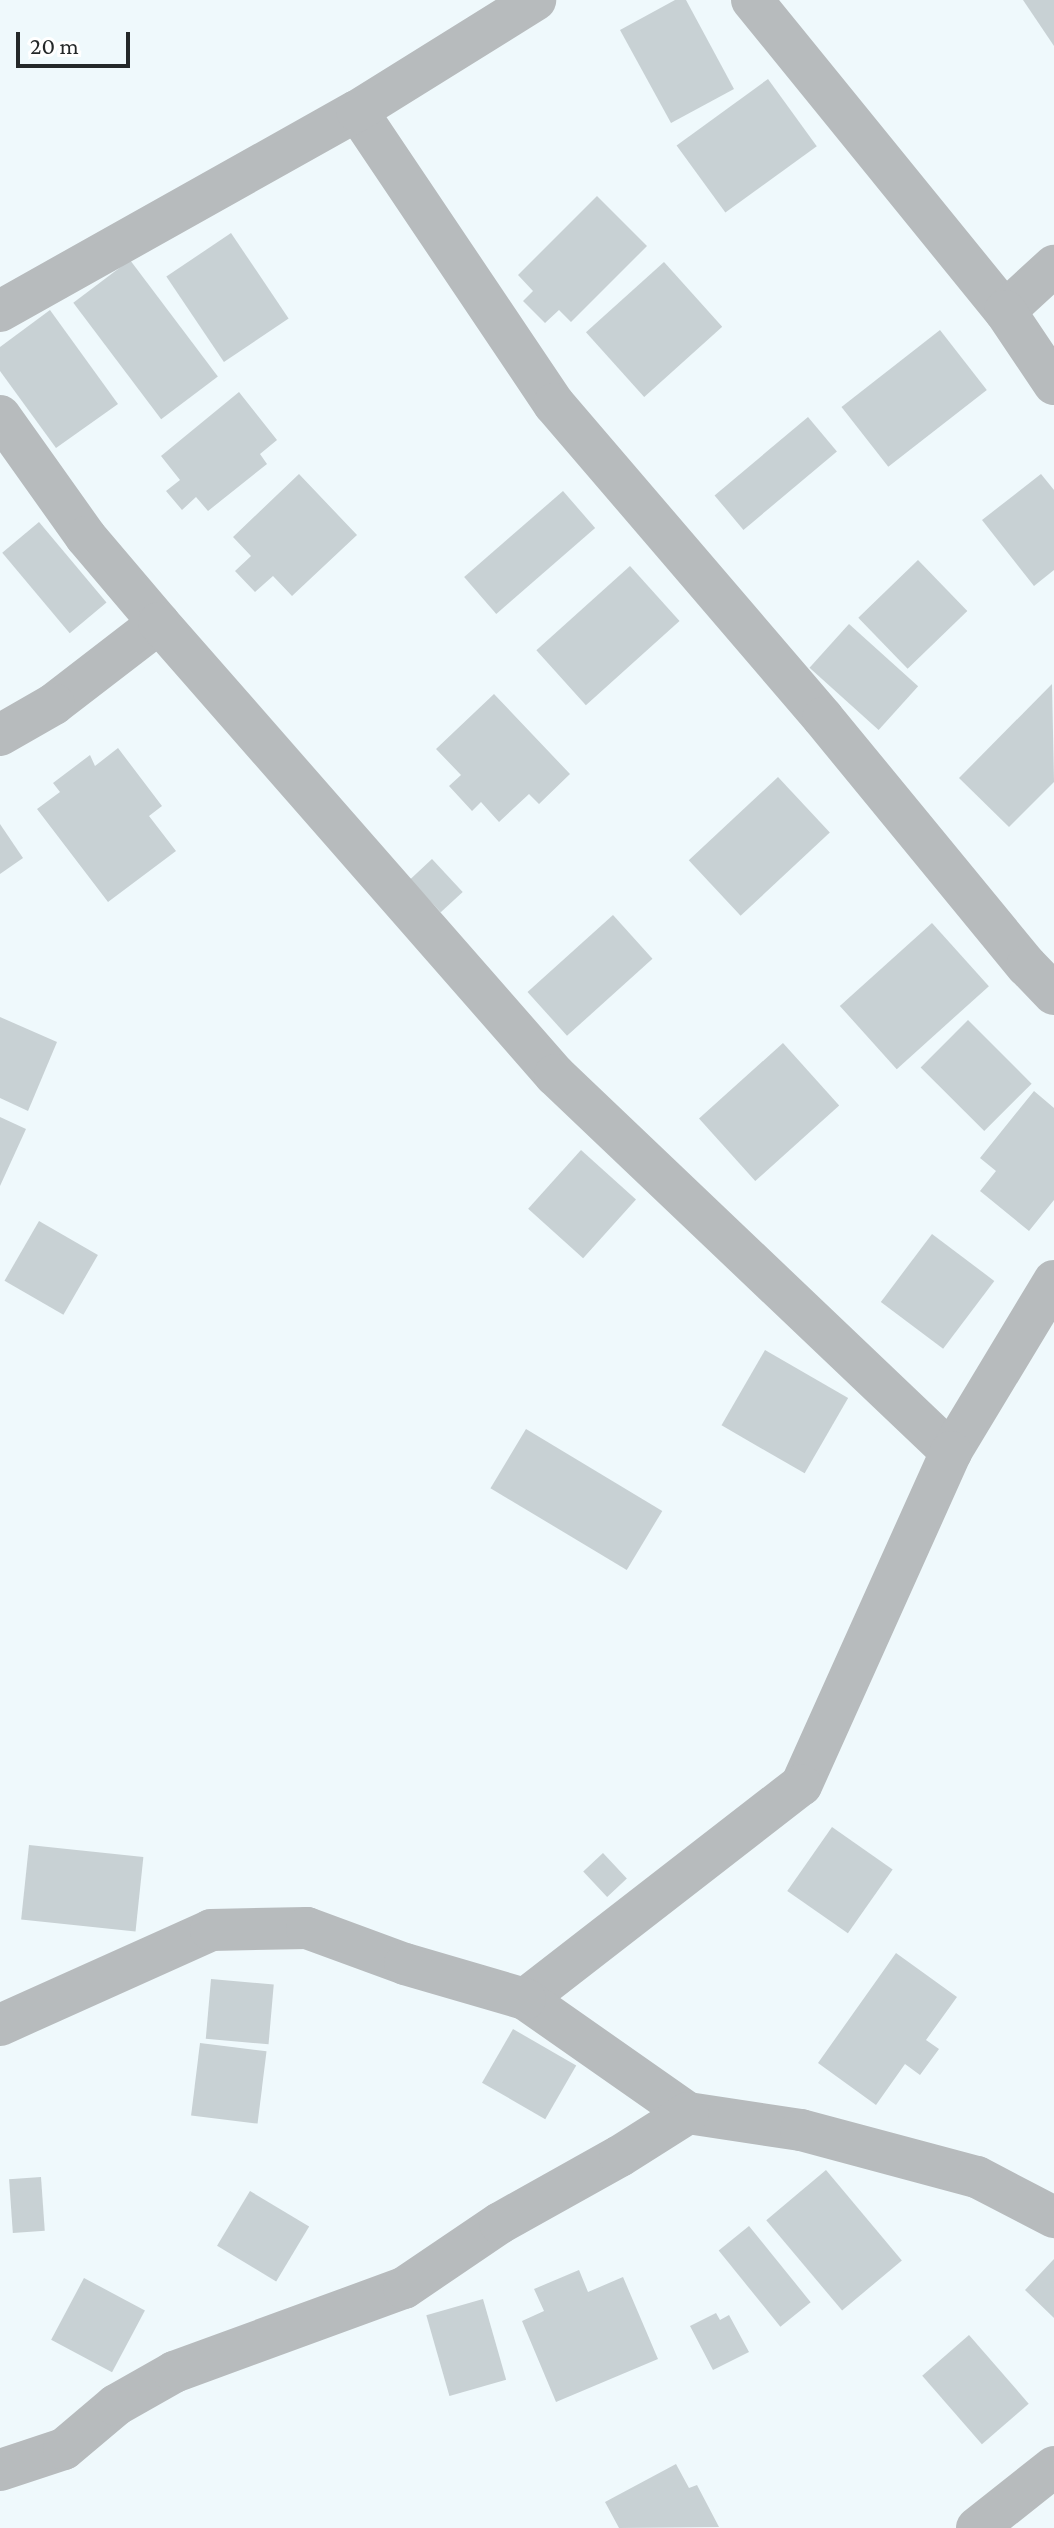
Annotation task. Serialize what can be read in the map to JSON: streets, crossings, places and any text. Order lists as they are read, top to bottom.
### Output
{
  "scale_bar": "20 m"
}
